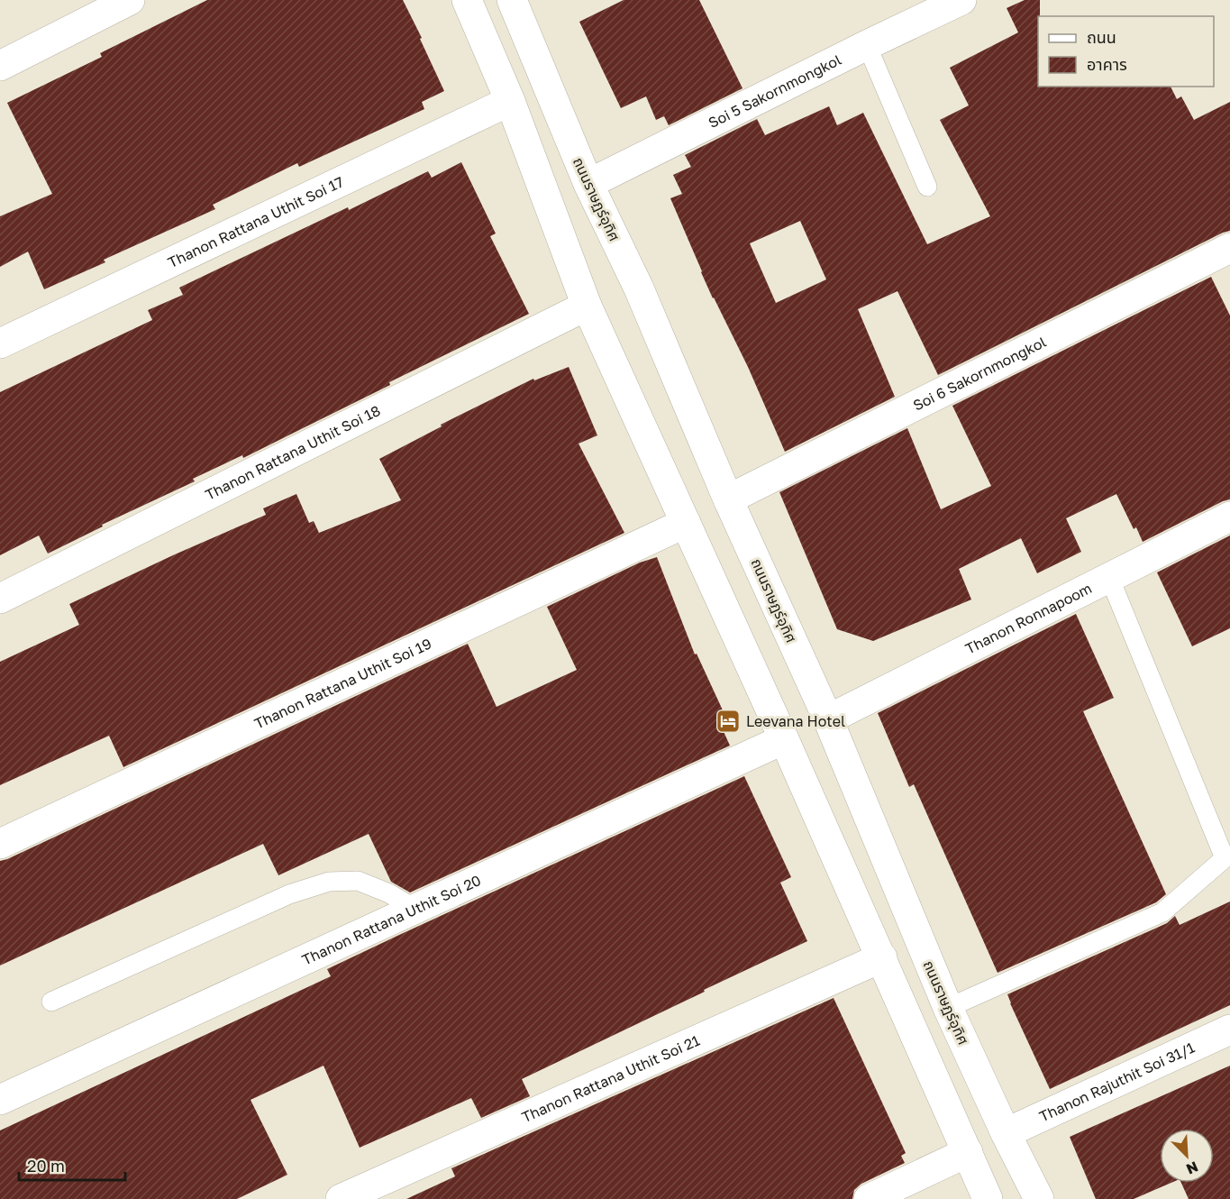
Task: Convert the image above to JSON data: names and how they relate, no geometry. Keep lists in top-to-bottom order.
{
  "streets": {
    "street": [
      "Soi 5 Sakornmongkol",
      "ถนนราษฏร์อุทิศ",
      "Thanon Rattana Uthit Soi 17",
      "Soi 6 Sakornmongkol",
      "Thanon Rattana Uthit Soi 18",
      "Thanon Ronnapoom",
      "Thanon Rattana Uthit Soi 19",
      "Thanon Rattana Uthit Soi 20",
      "Thanon Rattana Uthit Soi 21",
      "Thanon Rajuthit Soi 31/1"
    ]
  },
  "crossings": [
    ["Soi 5 Sakornmongkol", "ถนนราษฏร์อุทิศ"],
    ["ถนนราษฏร์อุทิศ", "Soi 6 Sakornmongkol"],
    ["ถนนราษฏร์อุทิศ", "Thanon Ronnapoom"],
    ["ถนนราษฏร์อุทิศ", "Thanon Rajuthit Soi 31/1"]
  ],
  "places": {
    "hotel": ["Leevana Hotel"]
  },
  "legend": ["ถนน", "อาคาร"],
  "scale_bar": "20 m",
  "north": "bottom right"
}
